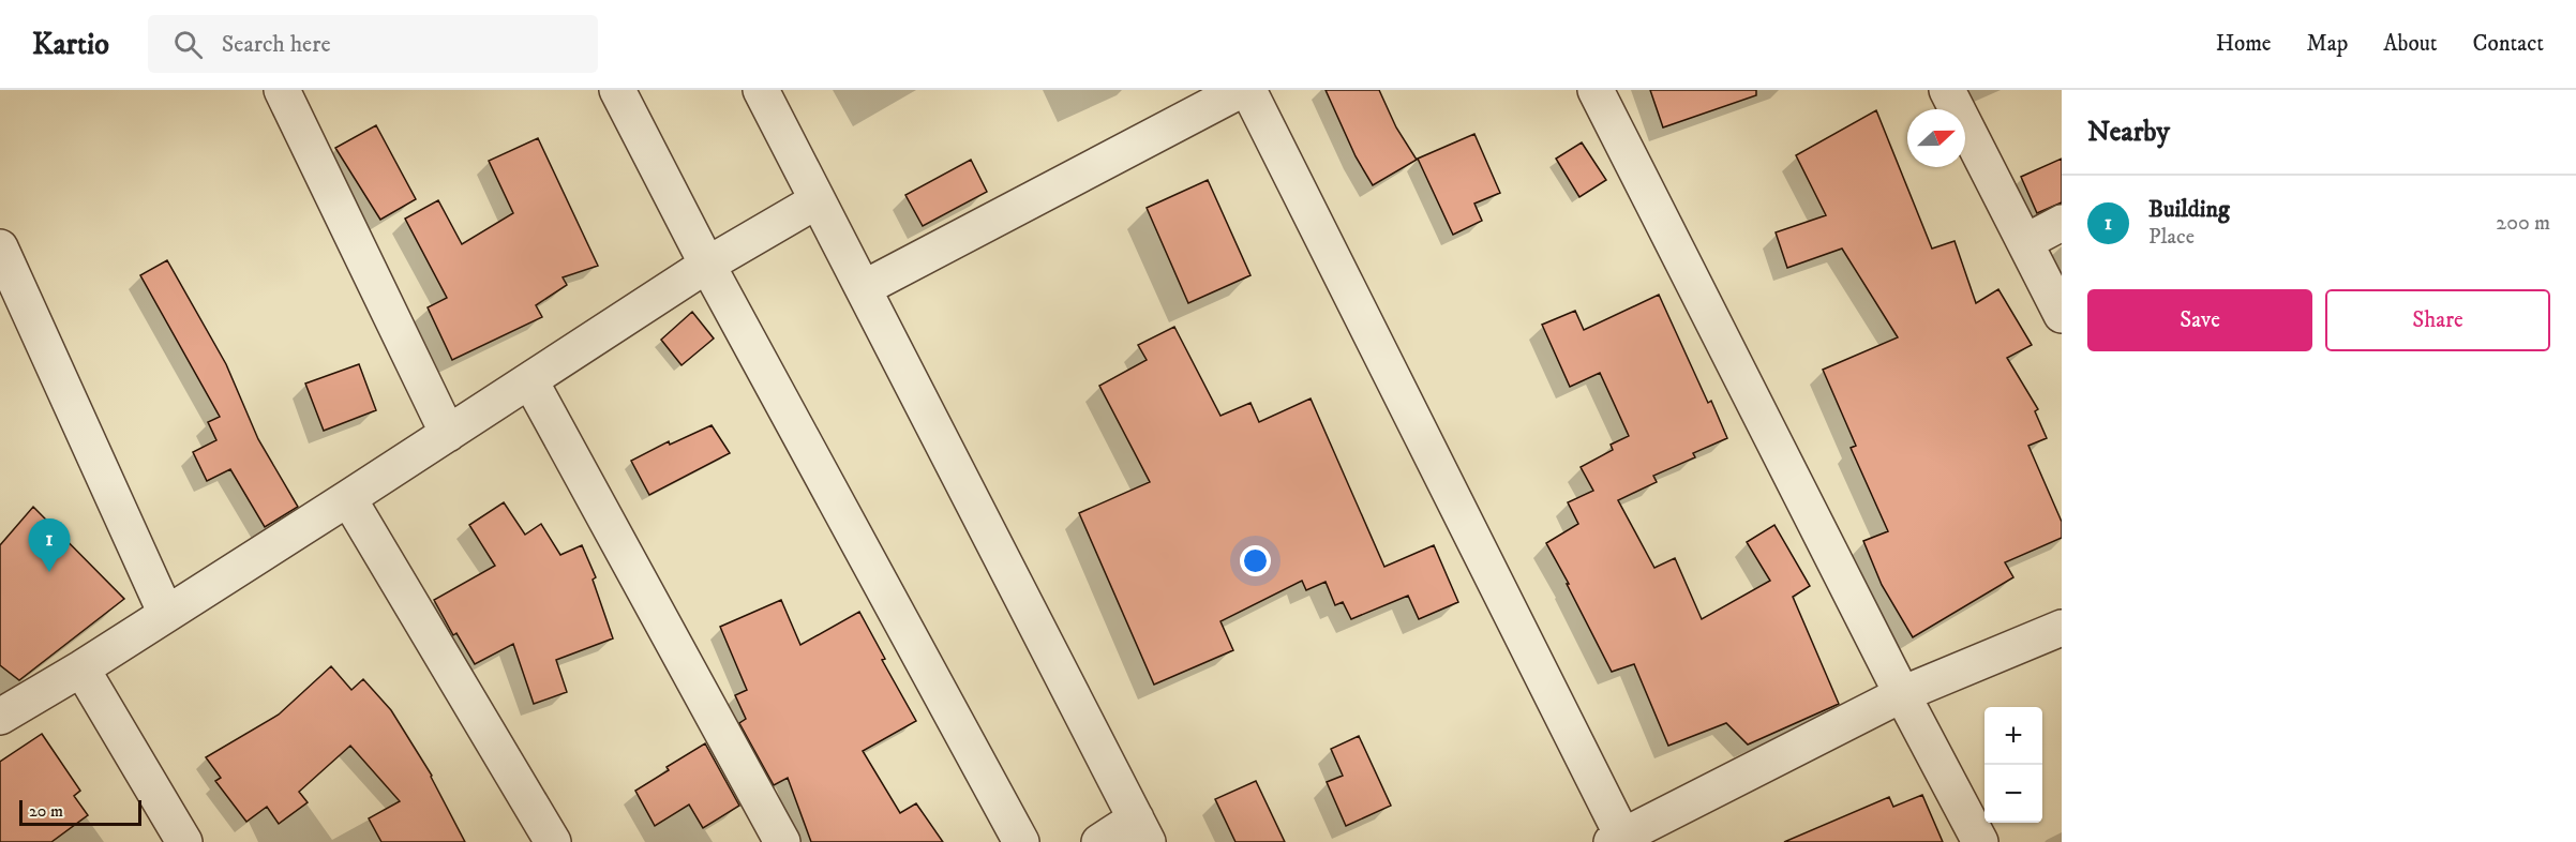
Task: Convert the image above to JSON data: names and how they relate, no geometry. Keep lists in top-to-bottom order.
{
  "scale_bar": "20 m",
  "north": "right",
  "page": {
    "header": "Kartio",
    "search": "Search here",
    "nav": [
      "Home",
      "Map",
      "About",
      "Contact"
    ],
    "heading": "Nearby",
    "list": [
      {
        "mark": "1",
        "name": "Building",
        "note": "Place",
        "value": "200 m"
      }
    ],
    "buttons": ["Save", "Share"],
    "pins": "1",
    "map_buttons": ["+", "−"],
    "scale": "20 m"
  }
}
